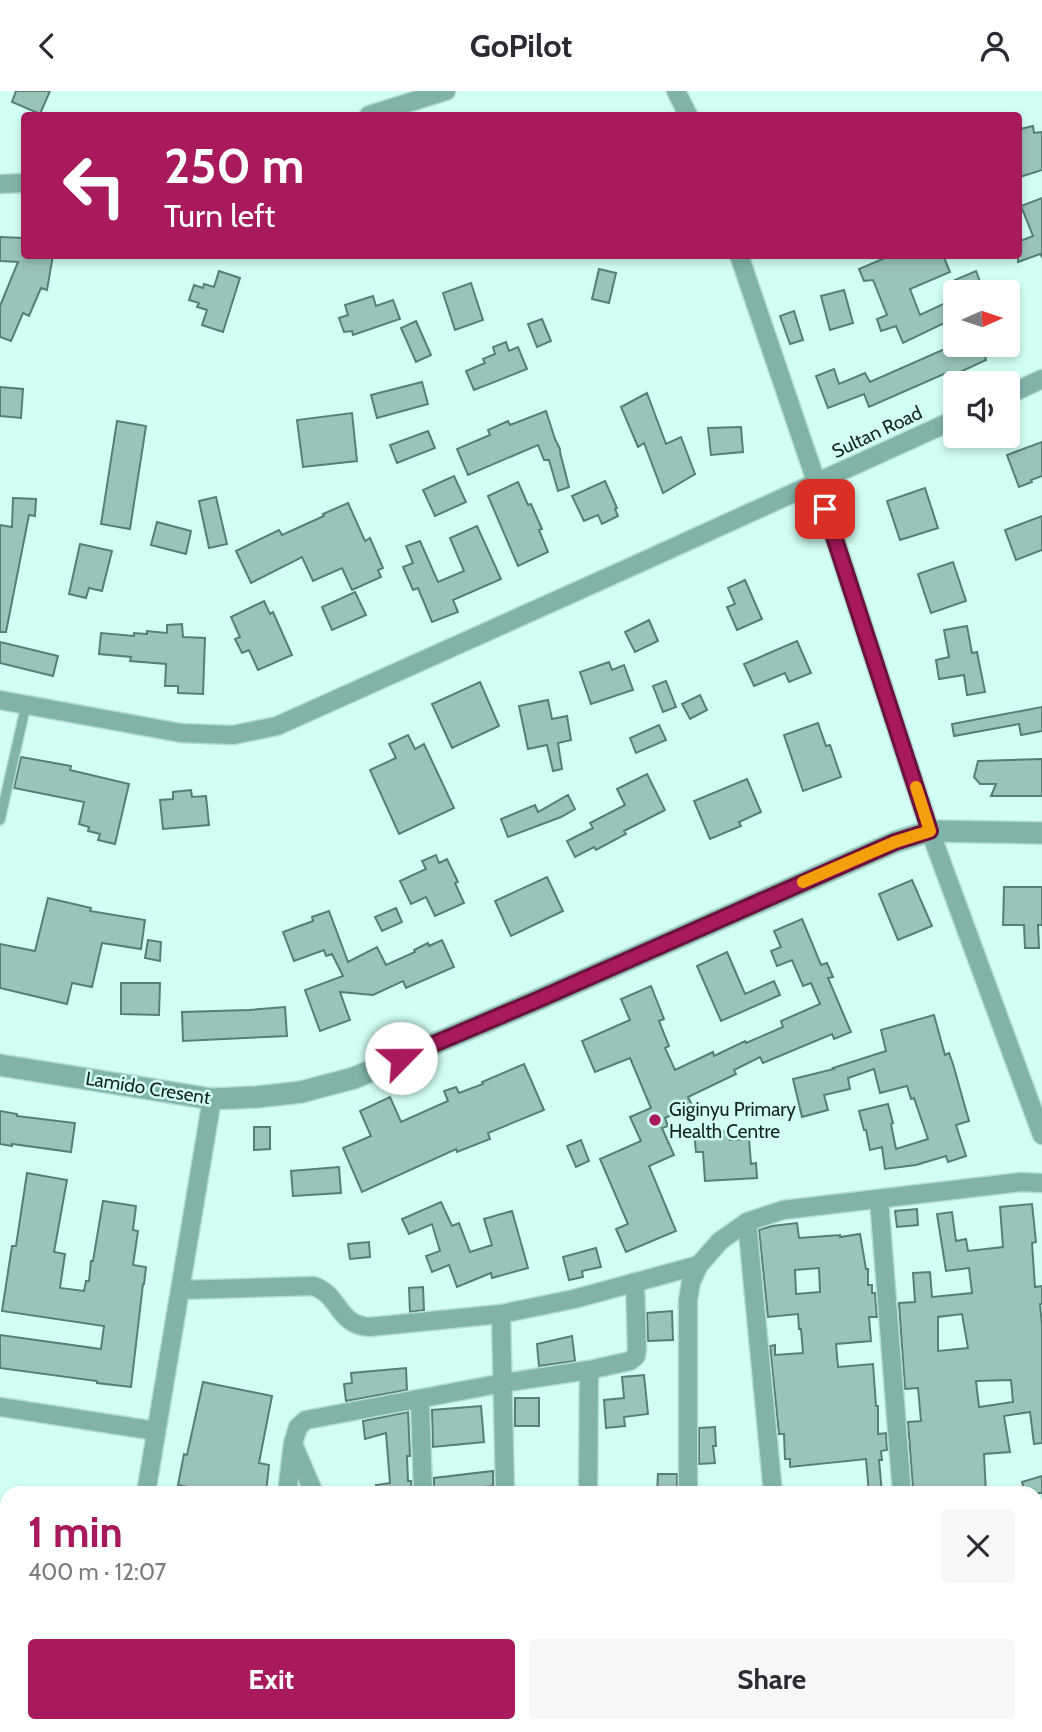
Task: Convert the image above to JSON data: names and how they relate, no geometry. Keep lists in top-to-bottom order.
{
  "streets": {
    "street": ["Sultan Road", "Lamido Cresent"]
  },
  "places": ["Giginyu Primary Health Centre"],
  "north": "right",
  "page": {
    "header": "GoPilot",
    "turn": ["250 m", "Turn left"],
    "heading": ["1 min", "400 m · 12:07"],
    "buttons": ["Exit", "Share"]
  }
}
